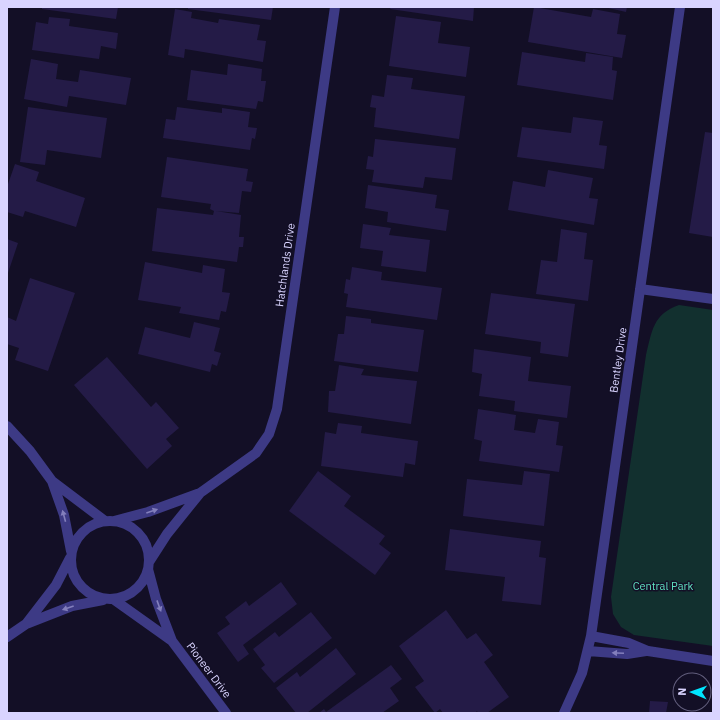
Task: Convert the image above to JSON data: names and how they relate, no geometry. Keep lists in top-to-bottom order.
{
  "streets": {
    "street": ["Hatchlands Drive", "Bentley Drive", "Pioneer Drive"]
  },
  "crossings": [
    ["Hatchlands Drive", "Pioneer Drive"]
  ],
  "parks": ["Central Park"],
  "north": "left"
}
